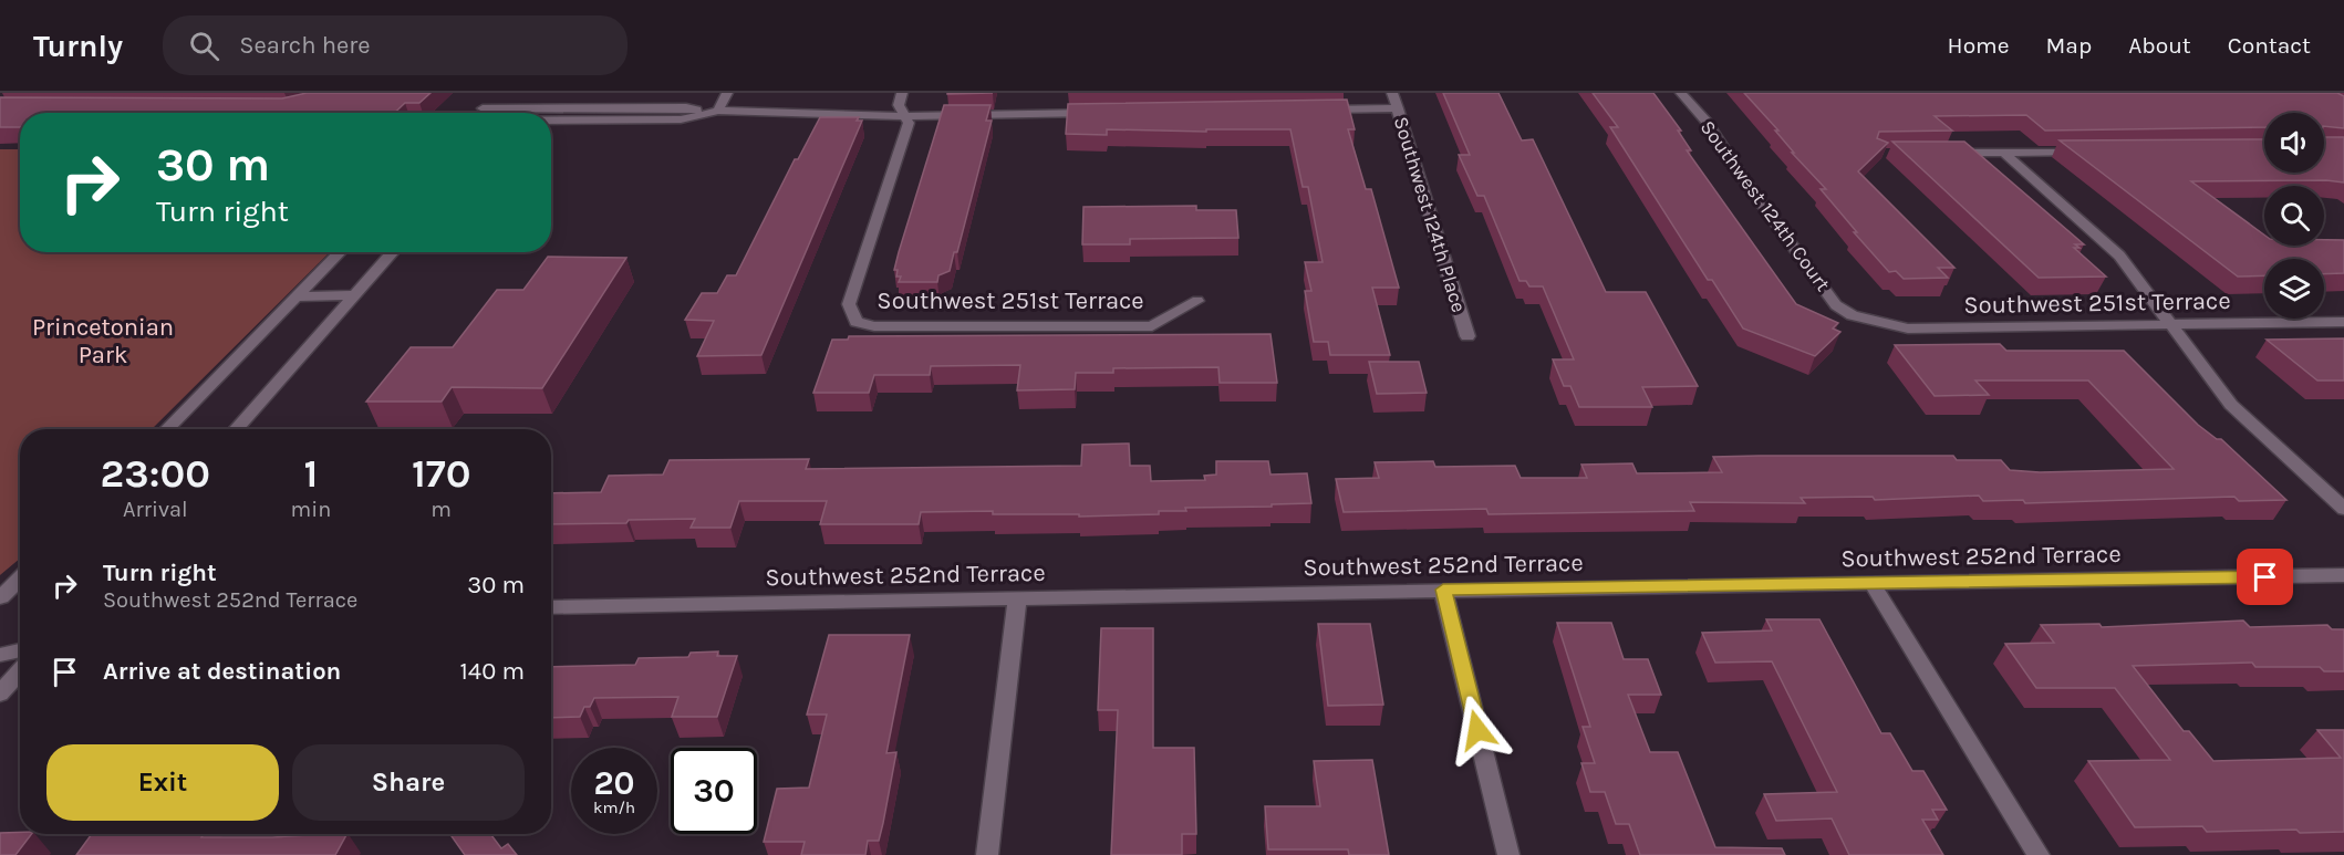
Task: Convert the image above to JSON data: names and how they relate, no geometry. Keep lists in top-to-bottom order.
{
  "streets": {
    "street": [
      "Southwest 124th Court",
      "Southwest 124th Place",
      "Southwest 251st Terrace",
      "Southwest 252nd Terrace"
    ]
  },
  "crossings": [
    ["Southwest 124th Court", "Southwest 251st Terrace"]
  ],
  "parks": ["Princetonian Park"],
  "page": {
    "header": "Turnly",
    "search": "Search here",
    "nav": [
      "Home",
      "Map",
      "About",
      "Contact"
    ],
    "turn": ["30 m", "Turn right"],
    "eta": [
      "23:00",
      "Arrival",
      "1",
      "min",
      "170",
      "m"
    ],
    "list": [
      {
        "name": "Turn right",
        "note": "Southwest 252nd Terrace",
        "value": "30 m"
      },
      {
        "name": "Arrive at destination",
        "value": "140 m"
      }
    ],
    "buttons": ["Exit", "Share"],
    "speed": "20 km/h",
    "limit": "30"
  }
}
